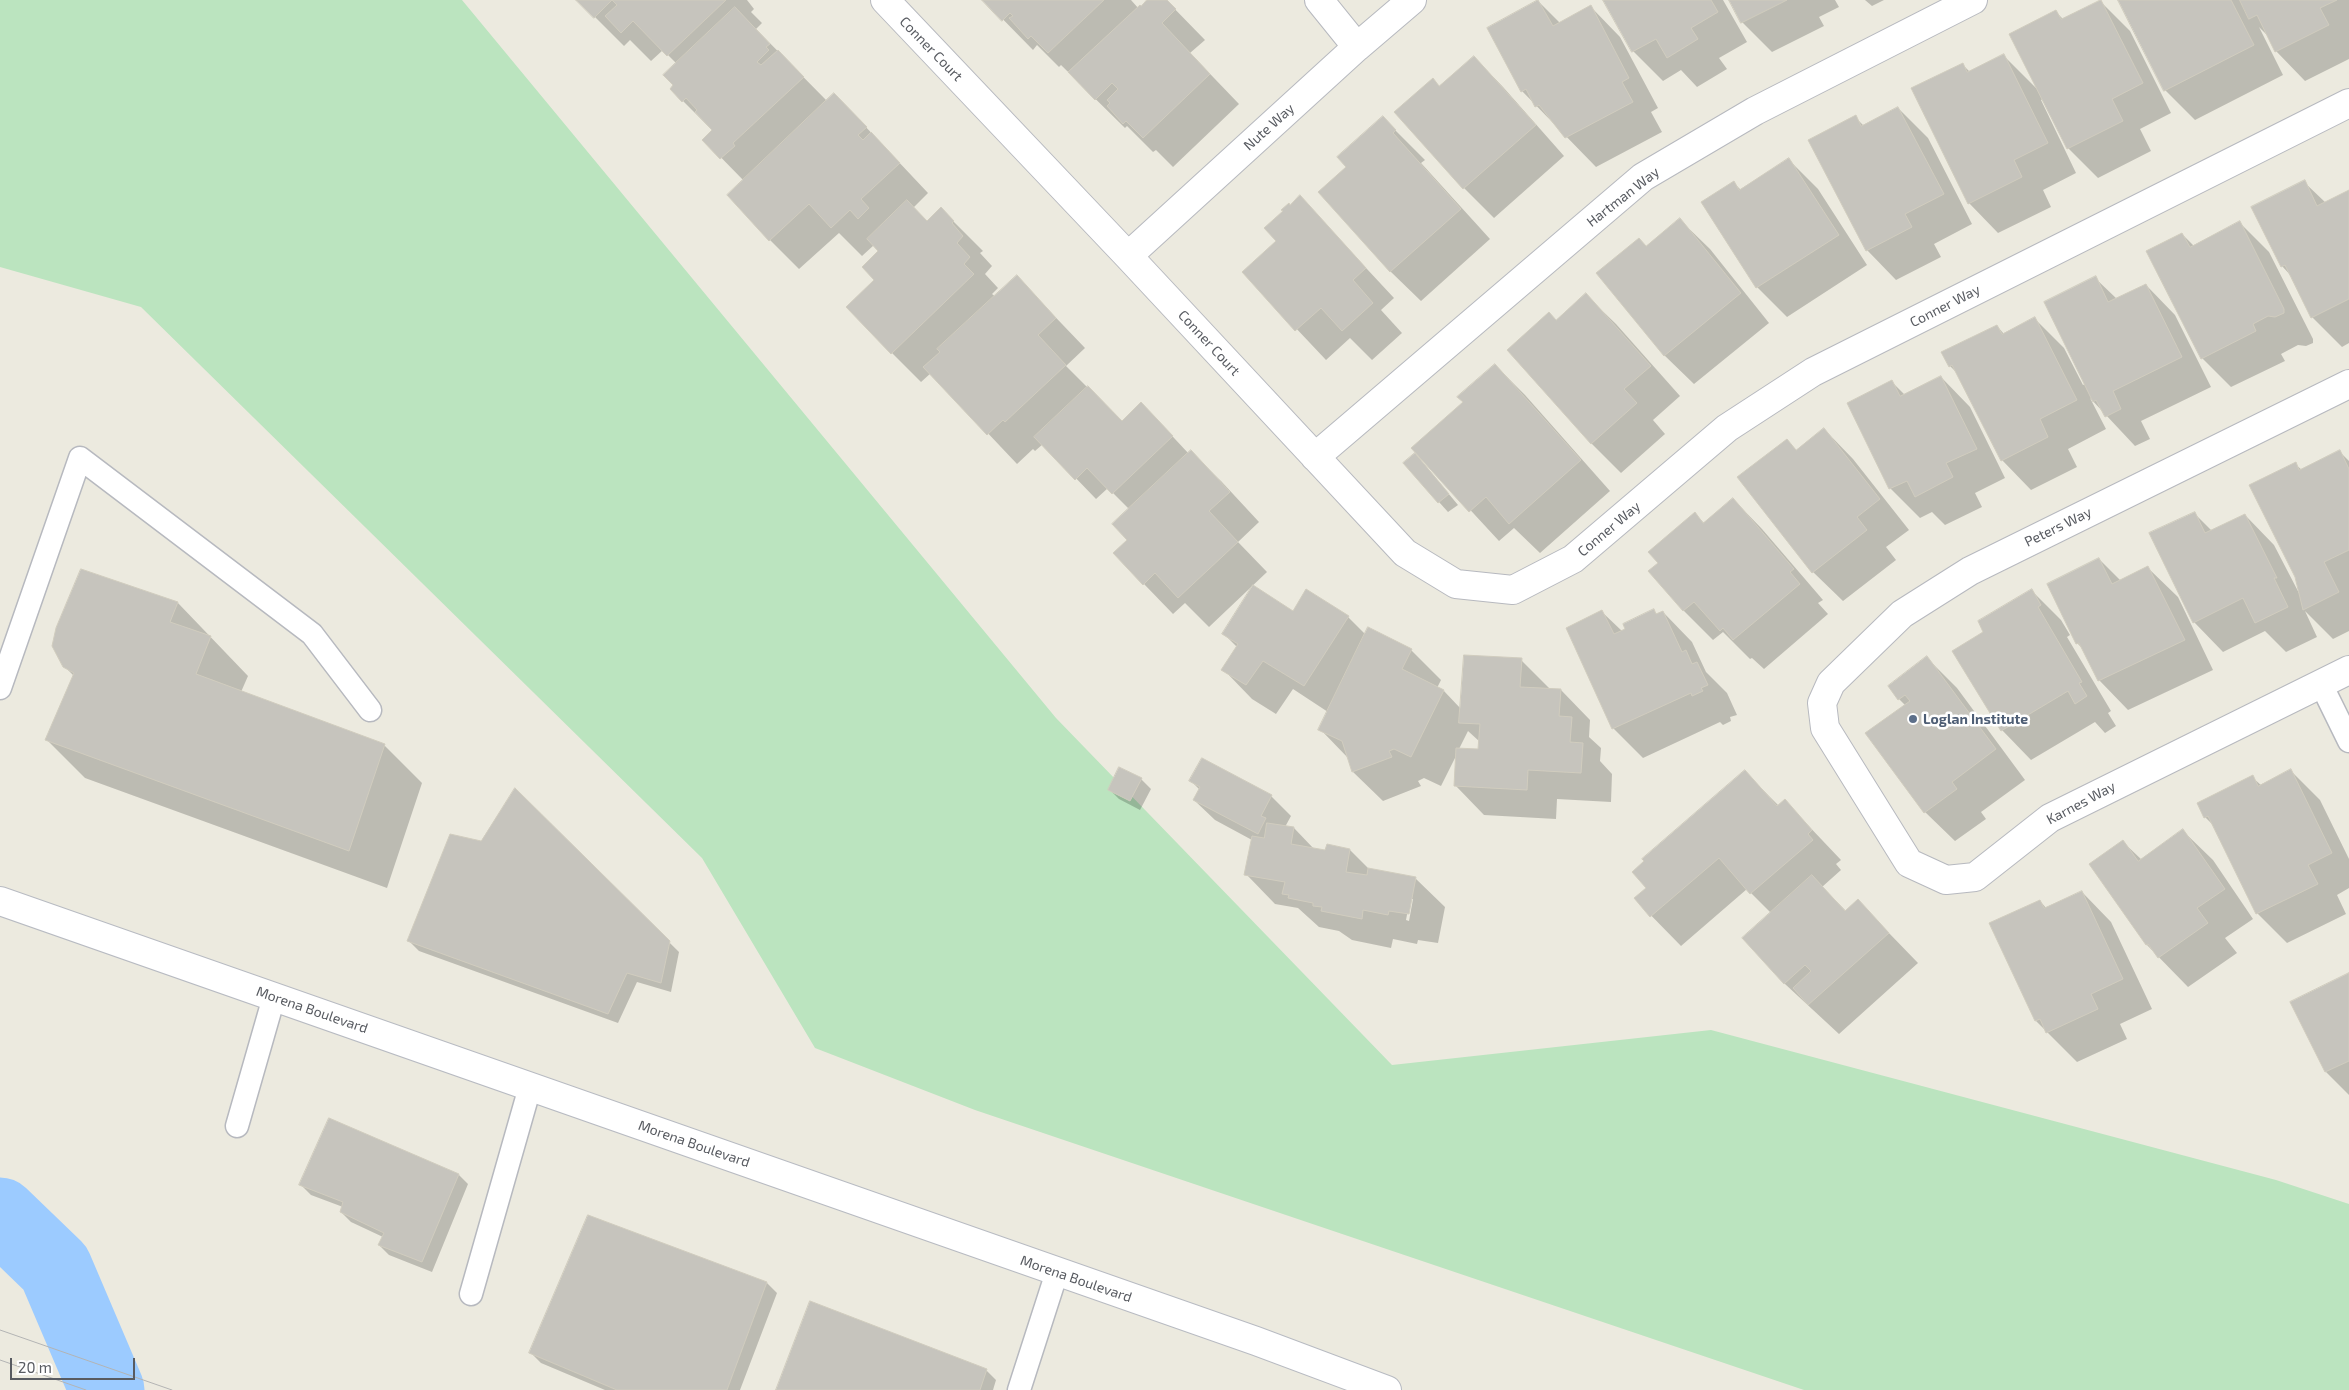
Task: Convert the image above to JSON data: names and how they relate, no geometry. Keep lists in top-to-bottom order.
{
  "streets": {
    "street": [
      "Conner Court",
      "Nute Way",
      "Hartman Way",
      "Conner Way",
      "Peters Way",
      "Karnes Way",
      "Morena Boulevard"
    ]
  },
  "crossings": [
    ["Conner Court", "Nute Way"],
    ["Conner Court", "Hartman Way"],
    ["Conner Court", "Conner Way"],
    ["Peters Way", "Karnes Way"]
  ],
  "places": ["Loglan Institute"],
  "scale_bar": "20 m"
}
